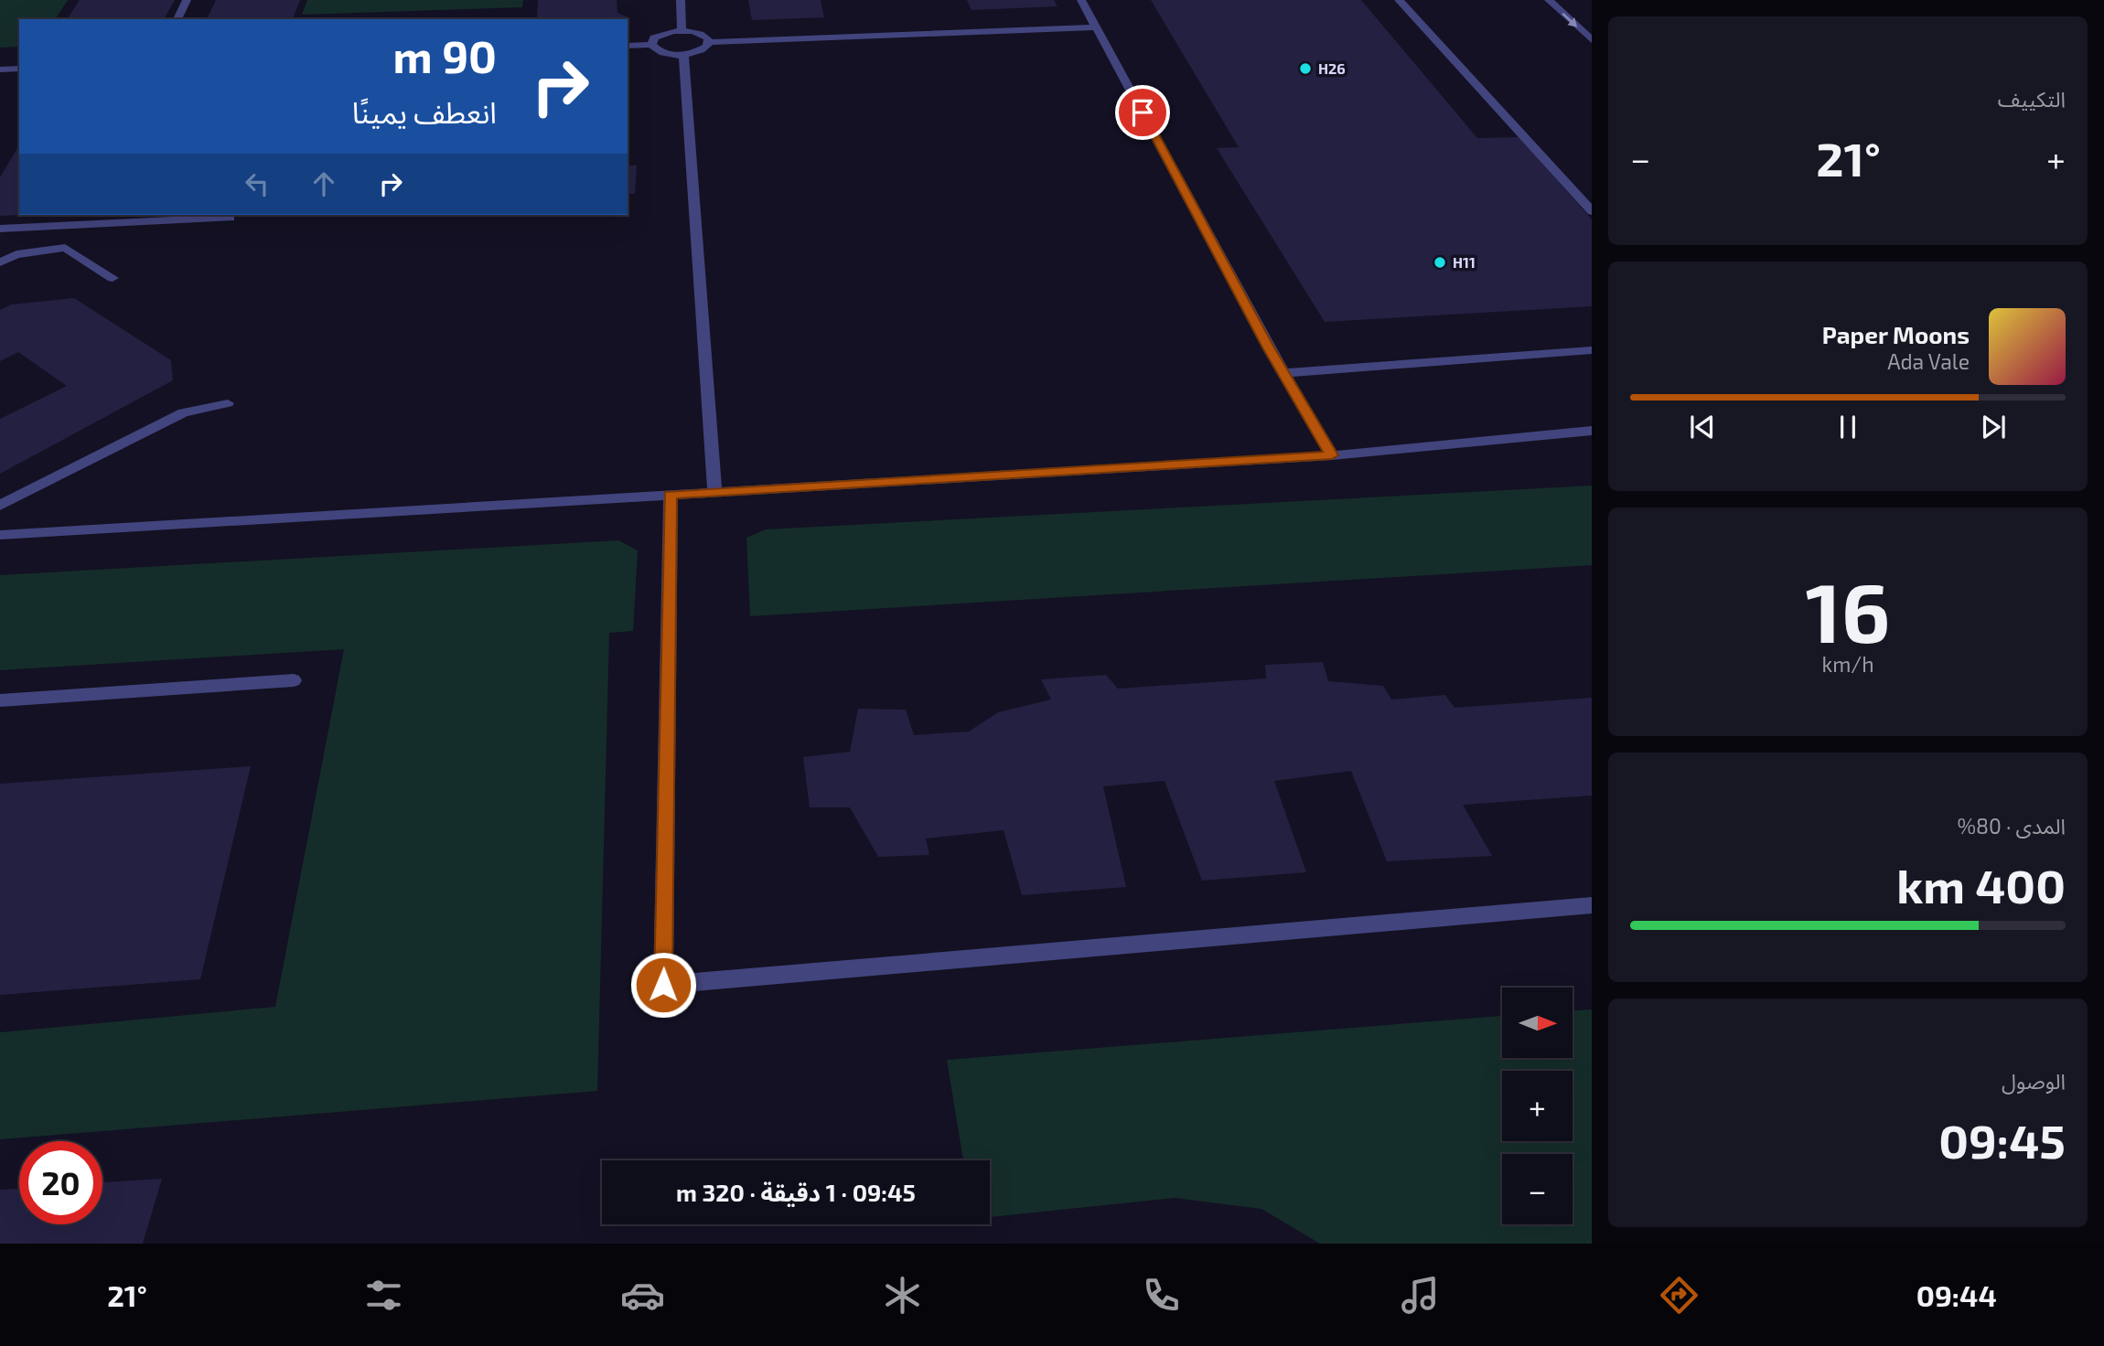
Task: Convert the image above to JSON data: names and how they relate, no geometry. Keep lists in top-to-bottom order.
{
  "places": ["H26", "H11"],
  "north": "right",
  "page": {
    "tile": [
      "التكييف",
      ["16", "km/h"],
      ["المدى · 80%", "400 km"],
      ["الوصول", "09:45"]
    ],
    "turn": ["90 m", "انعطف يمينًا"],
    "heat": ["−", "21°", "+"],
    "song": ["Paper Moons", "Ada Vale"],
    "map_buttons": ["+", "−"],
    "limit": "20",
    "trip": "09:45 · 1 دقيقة · 320 m",
    "tabs": ["09:44", "21°"]
  }
}
